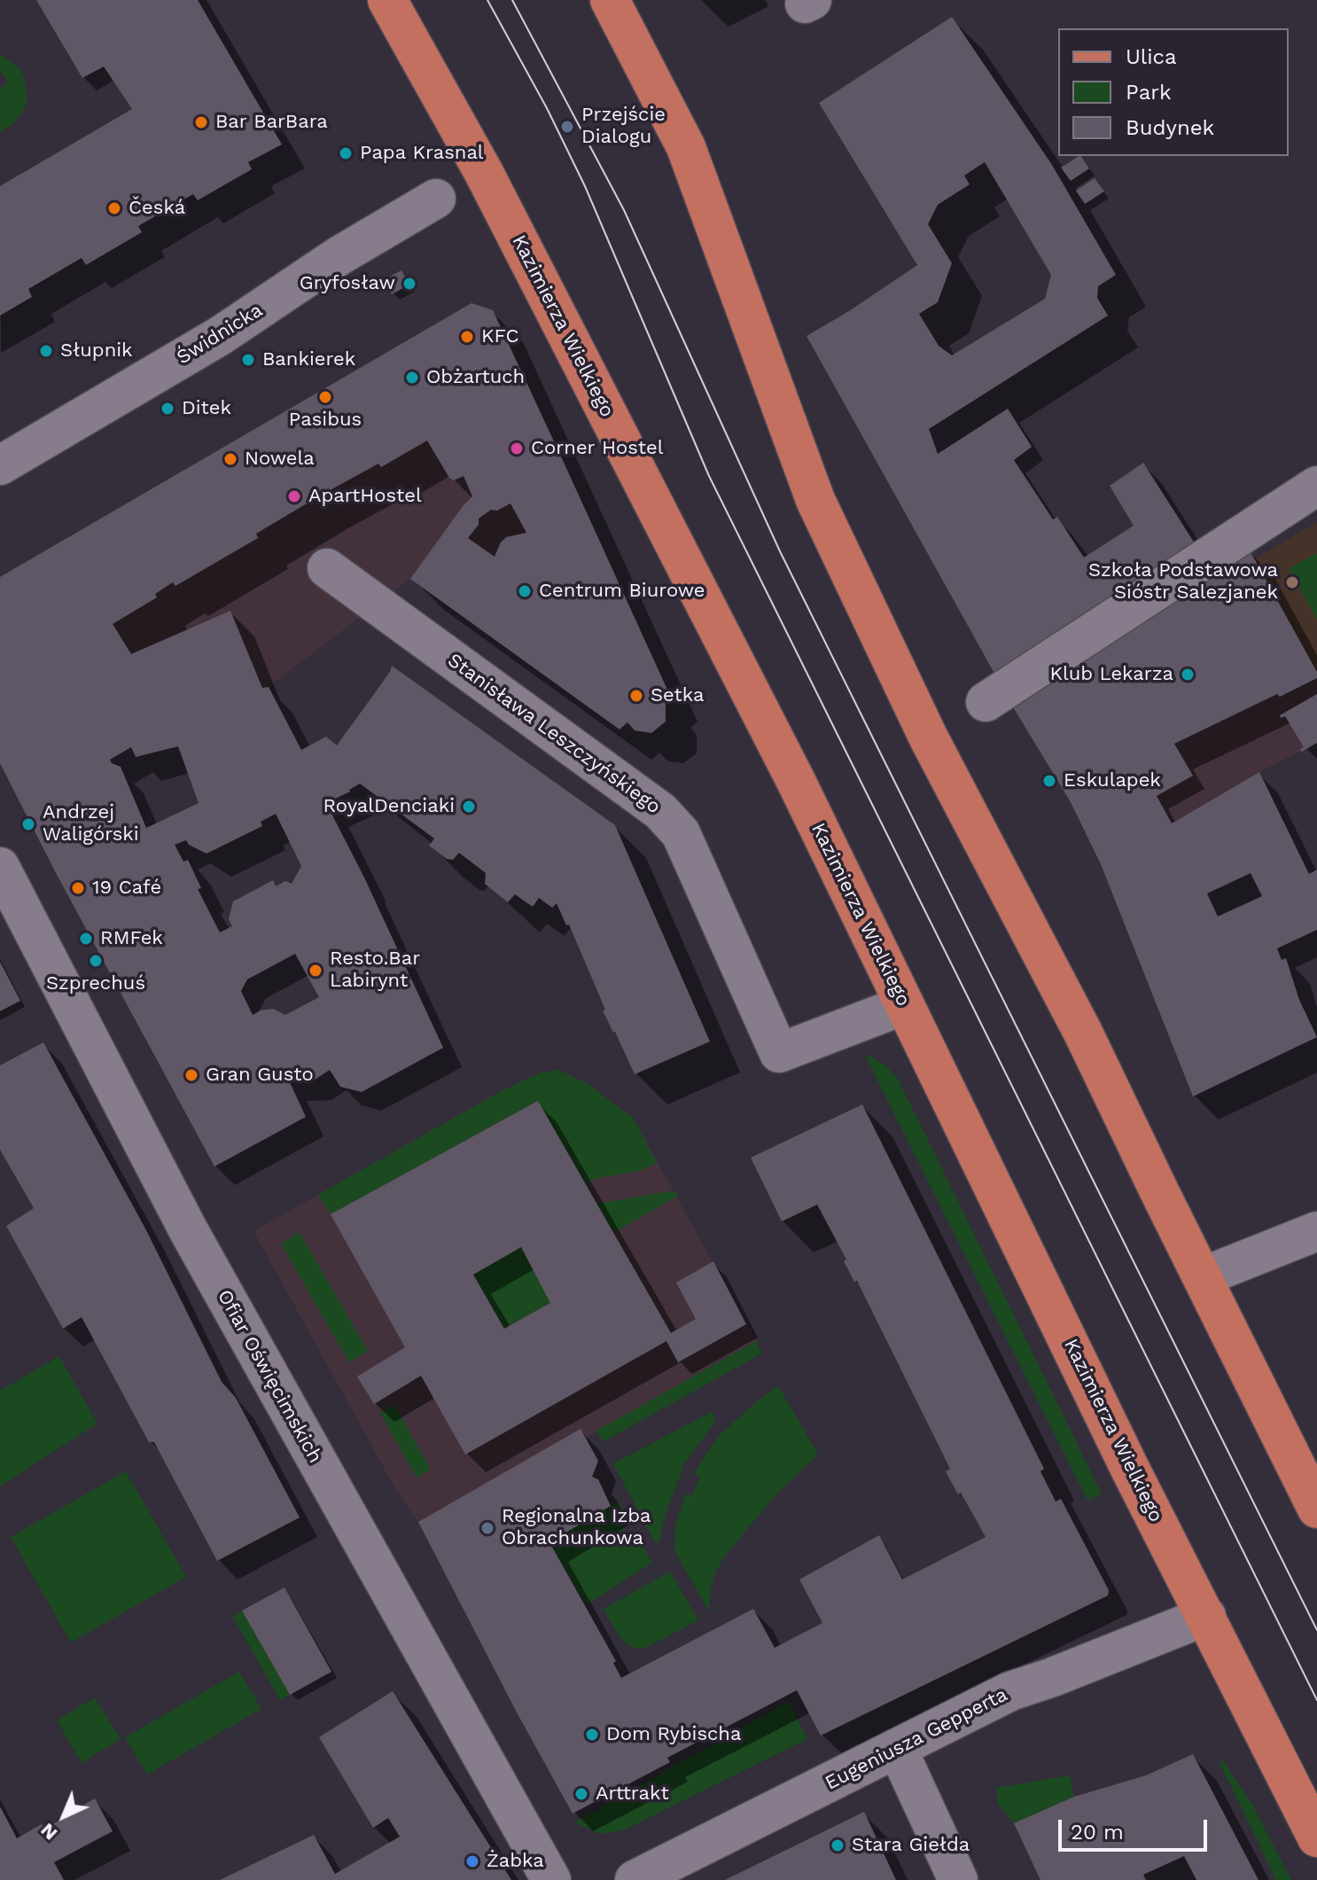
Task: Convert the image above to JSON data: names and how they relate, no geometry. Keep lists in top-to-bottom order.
{
  "streets": {
    "main road": ["Kazimierza Wielkiego"],
    "street": [
      "Świdnicka",
      "Stanisława Leszczyńskiego",
      "Ofiar Oświęcimskich",
      "Eugeniusza Gepperta"
    ]
  },
  "crossings": [
    ["Kazimierza Wielkiego", "Stanisława Leszczyńskiego"],
    ["Kazimierza Wielkiego", "Eugeniusza Gepperta"]
  ],
  "places": [
    "Bar BarBara",
    "Przejście Dialogu",
    "Papa Krasnal",
    "Česká",
    "Gryfosław",
    "KFC",
    "Słupnik",
    "Bankierek",
    "Obżartuch",
    "Pasibus",
    "Ditek",
    "Corner Hostel",
    "Nowela",
    "ApartHostel",
    "Szkoła Podstawowa Sióstr Salezjanek",
    "Centrum Biurowe",
    "Klub Lekarza",
    "Setka",
    "Eskulapek",
    "RoyalDenciaki",
    "Andrzej Waligórski",
    "19 Café",
    "RMFek",
    "Szprechuś",
    "Resto.Bar Labirynt",
    "Gran Gusto",
    "Regionalna Izba Obrachunkowa",
    "Dom Rybischa",
    "Arttrakt",
    "Stara Giełda",
    "Żabka"
  ],
  "legend": ["Ulica", "Park", "Budynek"],
  "scale_bar": "20 m",
  "north": "bottom left"
}
